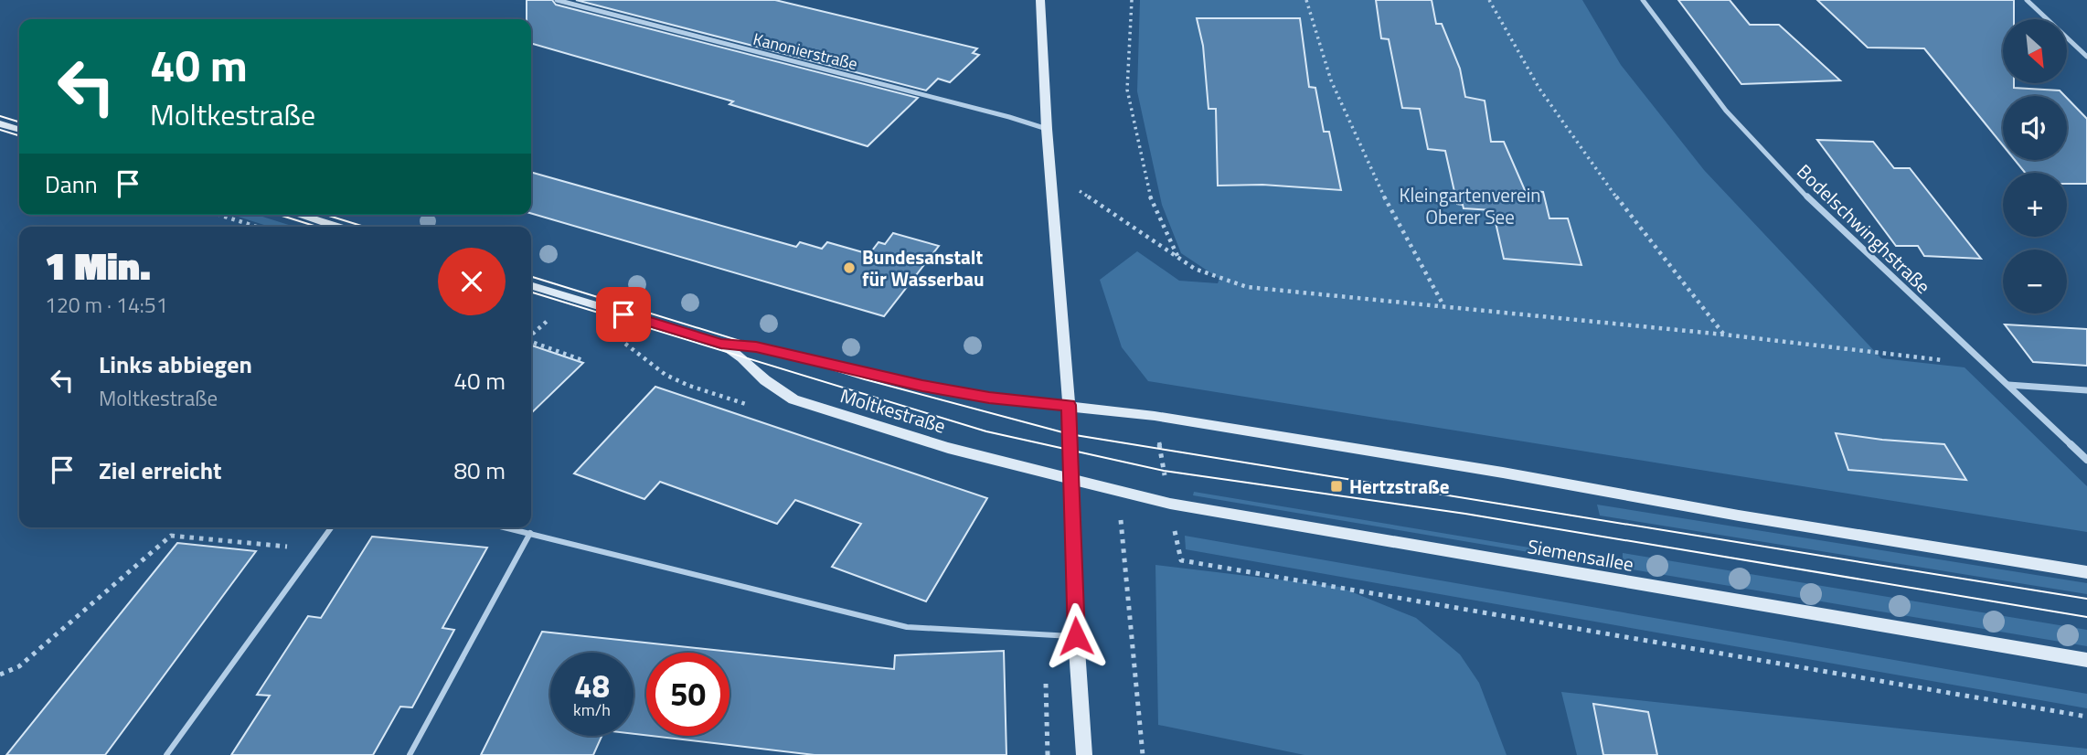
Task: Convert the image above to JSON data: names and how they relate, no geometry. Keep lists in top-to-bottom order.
{
  "streets": {
    "main road": ["Moltkestraße", "Siemensallee"],
    "street": ["Kanonierstraße", "Bodelschwinghstraße"]
  },
  "crossings": [
    ["Moltkestraße", "Siemensallee"]
  ],
  "parks": ["Kleingartenverein Oberer See"],
  "places": {
    "other": ["Bundesanstalt für Wasserbau"],
    "transit": ["Hertzstraße"]
  },
  "north": "bottom right",
  "page": {
    "map_buttons": ["+", "−"],
    "turn": ["40 m", "Moltkestraße"],
    "then": "Dann",
    "heading": ["1 Min.", "120 m · 14:51"],
    "list": [
      {
        "name": "Links abbiegen",
        "note": "Moltkestraße",
        "value": "40 m"
      },
      {
        "name": "Ziel erreicht",
        "value": "80 m"
      }
    ],
    "speed": "48 km/h",
    "limit": "50"
  }
}
